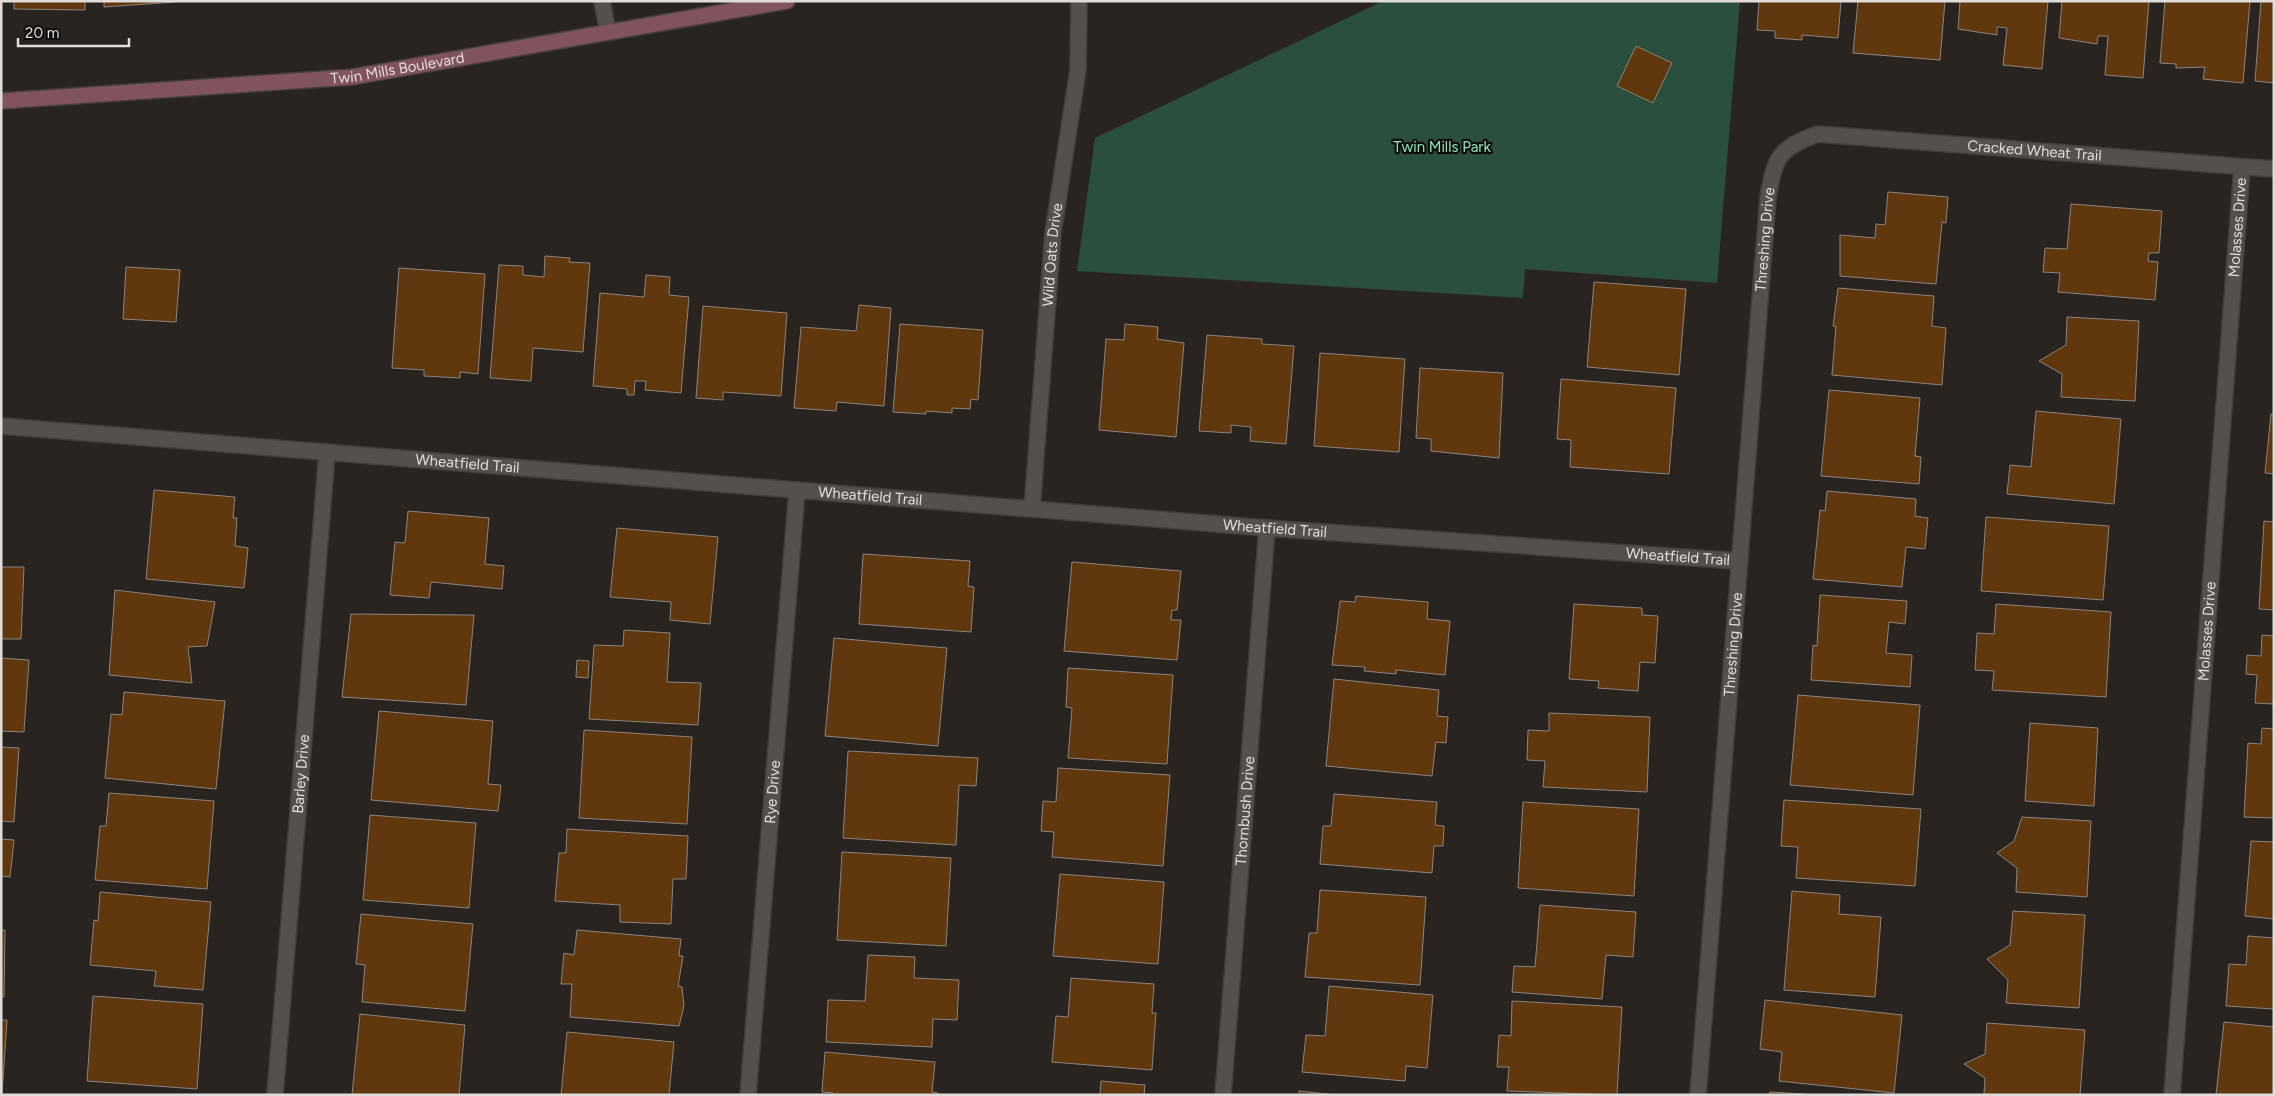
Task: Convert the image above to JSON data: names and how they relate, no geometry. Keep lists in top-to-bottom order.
{
  "streets": {
    "street": [
      "Twin Mills Boulevard",
      "Cracked Wheat Trail",
      "Molasses Drive",
      "Threshing Drive",
      "Wild Oats Drive",
      "Wheatfield Trail",
      "Barley Drive",
      "Rye Drive",
      "Thornbush Drive"
    ]
  },
  "crossings": [
    ["Cracked Wheat Trail", "Molasses Drive"],
    ["Cracked Wheat Trail", "Threshing Drive"],
    ["Threshing Drive", "Wheatfield Trail"],
    ["Wild Oats Drive", "Wheatfield Trail"],
    ["Wheatfield Trail", "Barley Drive"],
    ["Wheatfield Trail", "Rye Drive"],
    ["Wheatfield Trail", "Thornbush Drive"]
  ],
  "parks": ["Twin Mills Park"],
  "scale_bar": "20 m"
}
